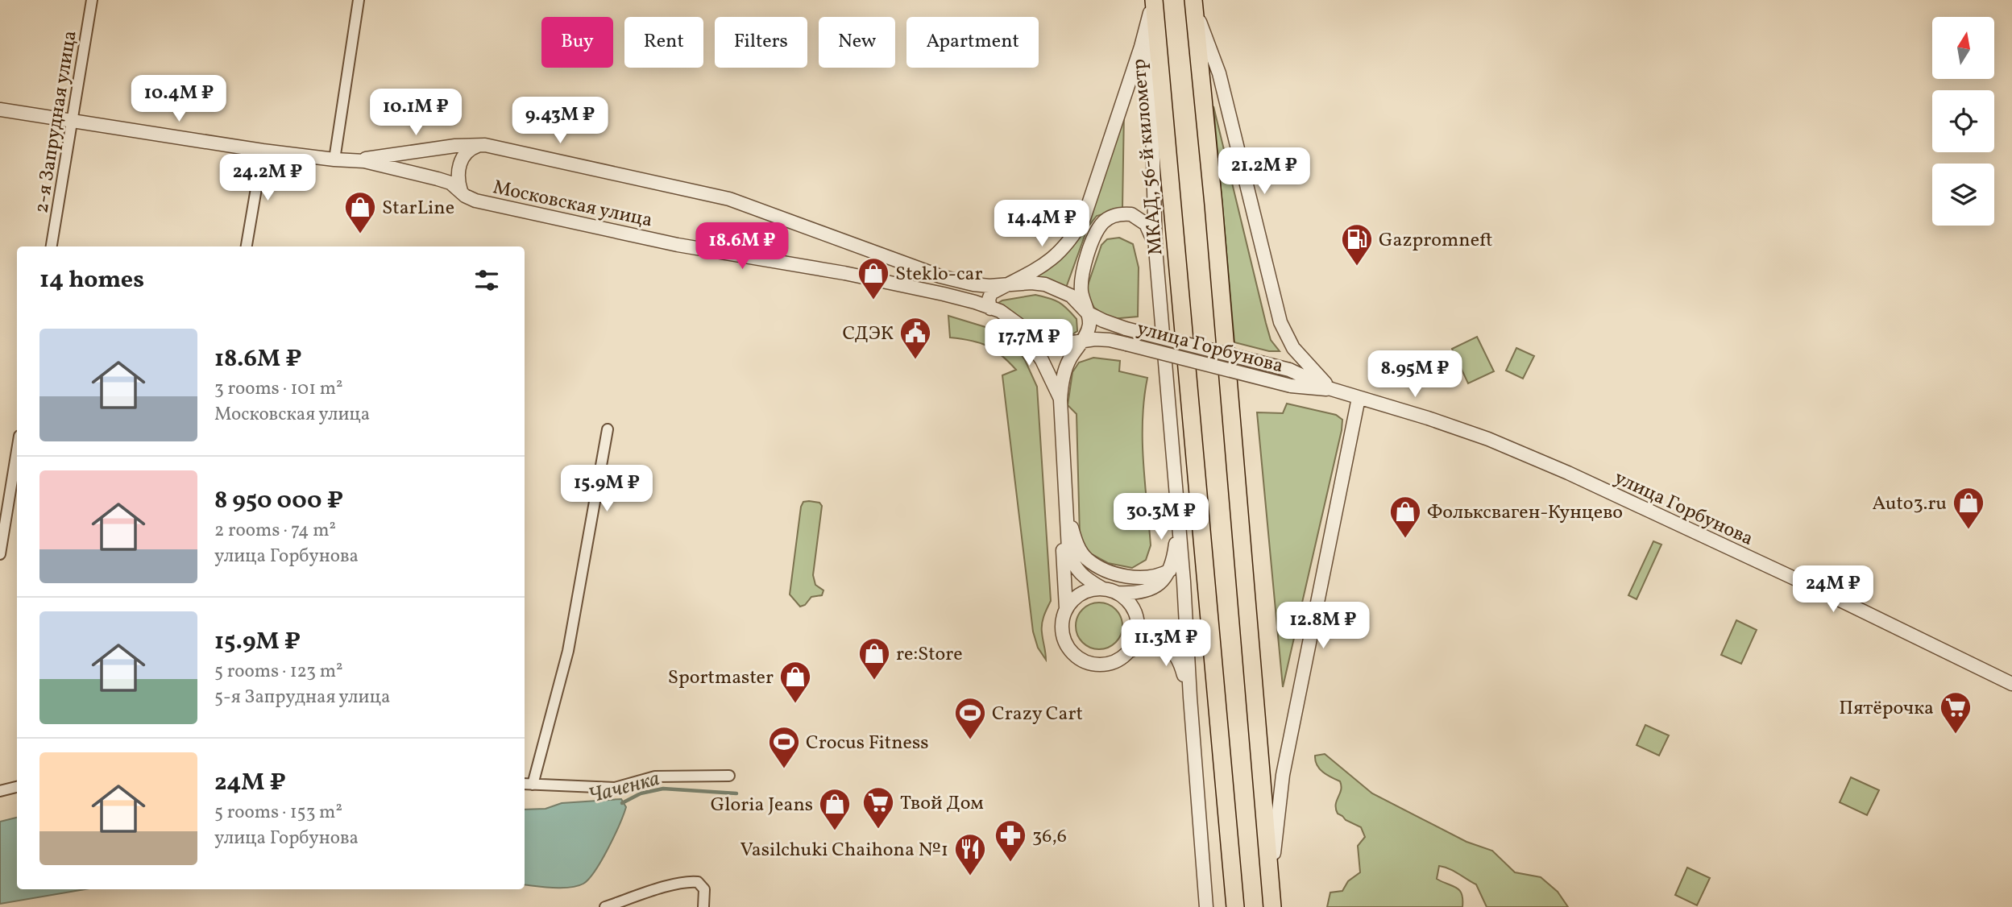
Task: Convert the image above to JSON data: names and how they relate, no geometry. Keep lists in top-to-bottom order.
{
  "streets": {
    "highway": ["МКАД, 56-й километр"],
    "street": ["2-я Запрудная улица", "Московская улица", "улица Горбунова"]
  },
  "crossings": [
    ["2-я Запрудная улица", "Московская улица"],
    ["Московская улица", "улица Горбунова"]
  ],
  "water": ["Чаченка"],
  "places": {
    "shop": [
      "StarLine",
      "Steklo-car",
      "Auto3.ru",
      "Фольксваген-Кунцево",
      "re:Store",
      "Sportmaster",
      "Gloria Jeans"
    ],
    "fuel station": ["Gazpromneft"],
    "public building": ["СДЭК"],
    "supermarket": ["Пятёрочка", "Твой Дом"],
    "sports": ["Crazy Cart", "Crocus Fitness"],
    "pharmacy": ["36,6"],
    "restaurant": ["Vasilchuki Chaihona №1"]
  },
  "north": "top",
  "page": {
    "chip": [
      "Buy",
      "Rent",
      "Filters",
      "New",
      "Apartment"
    ],
    "price": [
      "10.4M ₽",
      "10.1M ₽",
      "9.43M ₽",
      "21.2M ₽",
      "24.2M ₽",
      "14.4M ₽",
      "18.6M ₽",
      "17.7M ₽",
      "8.95M ₽",
      "15.9M ₽",
      "30.3M ₽",
      "24M ₽",
      "12.8M ₽",
      "11.3M ₽"
    ],
    "heading": "14 homes",
    "list": [
      {
        "name": "18.6M ₽",
        "note": "3 rooms · 101 m² · Московская улица"
      },
      {
        "name": "8 950 000 ₽",
        "note": "2 rooms · 74 m² · улица Горбунова"
      },
      {
        "name": "15.9M ₽",
        "note": "5 rooms · 123 m² · 5-я Запрудная улица"
      },
      {
        "name": "24M ₽",
        "note": "5 rooms · 153 m² · улица Горбунова"
      }
    ]
  }
}
